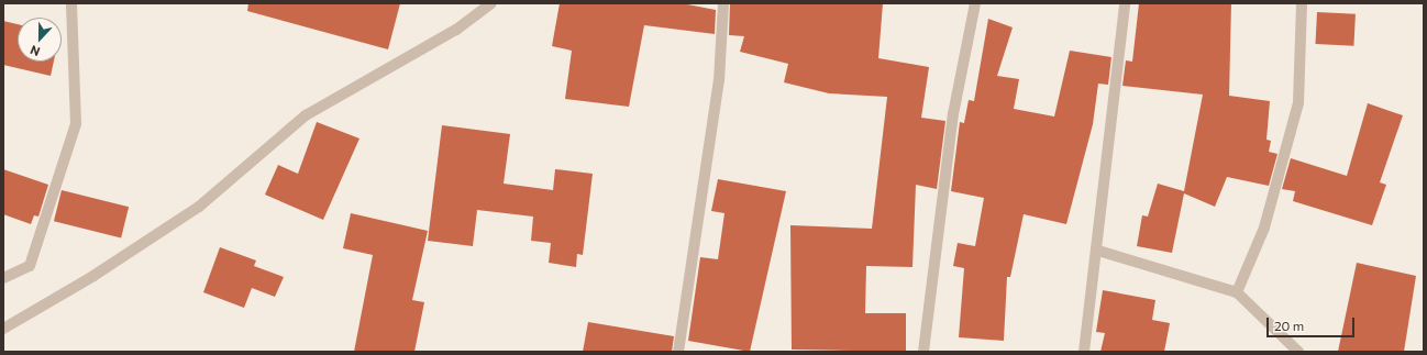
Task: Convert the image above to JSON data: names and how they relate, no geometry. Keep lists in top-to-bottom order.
{
  "scale_bar": "20 m",
  "north": "bottom"
}
